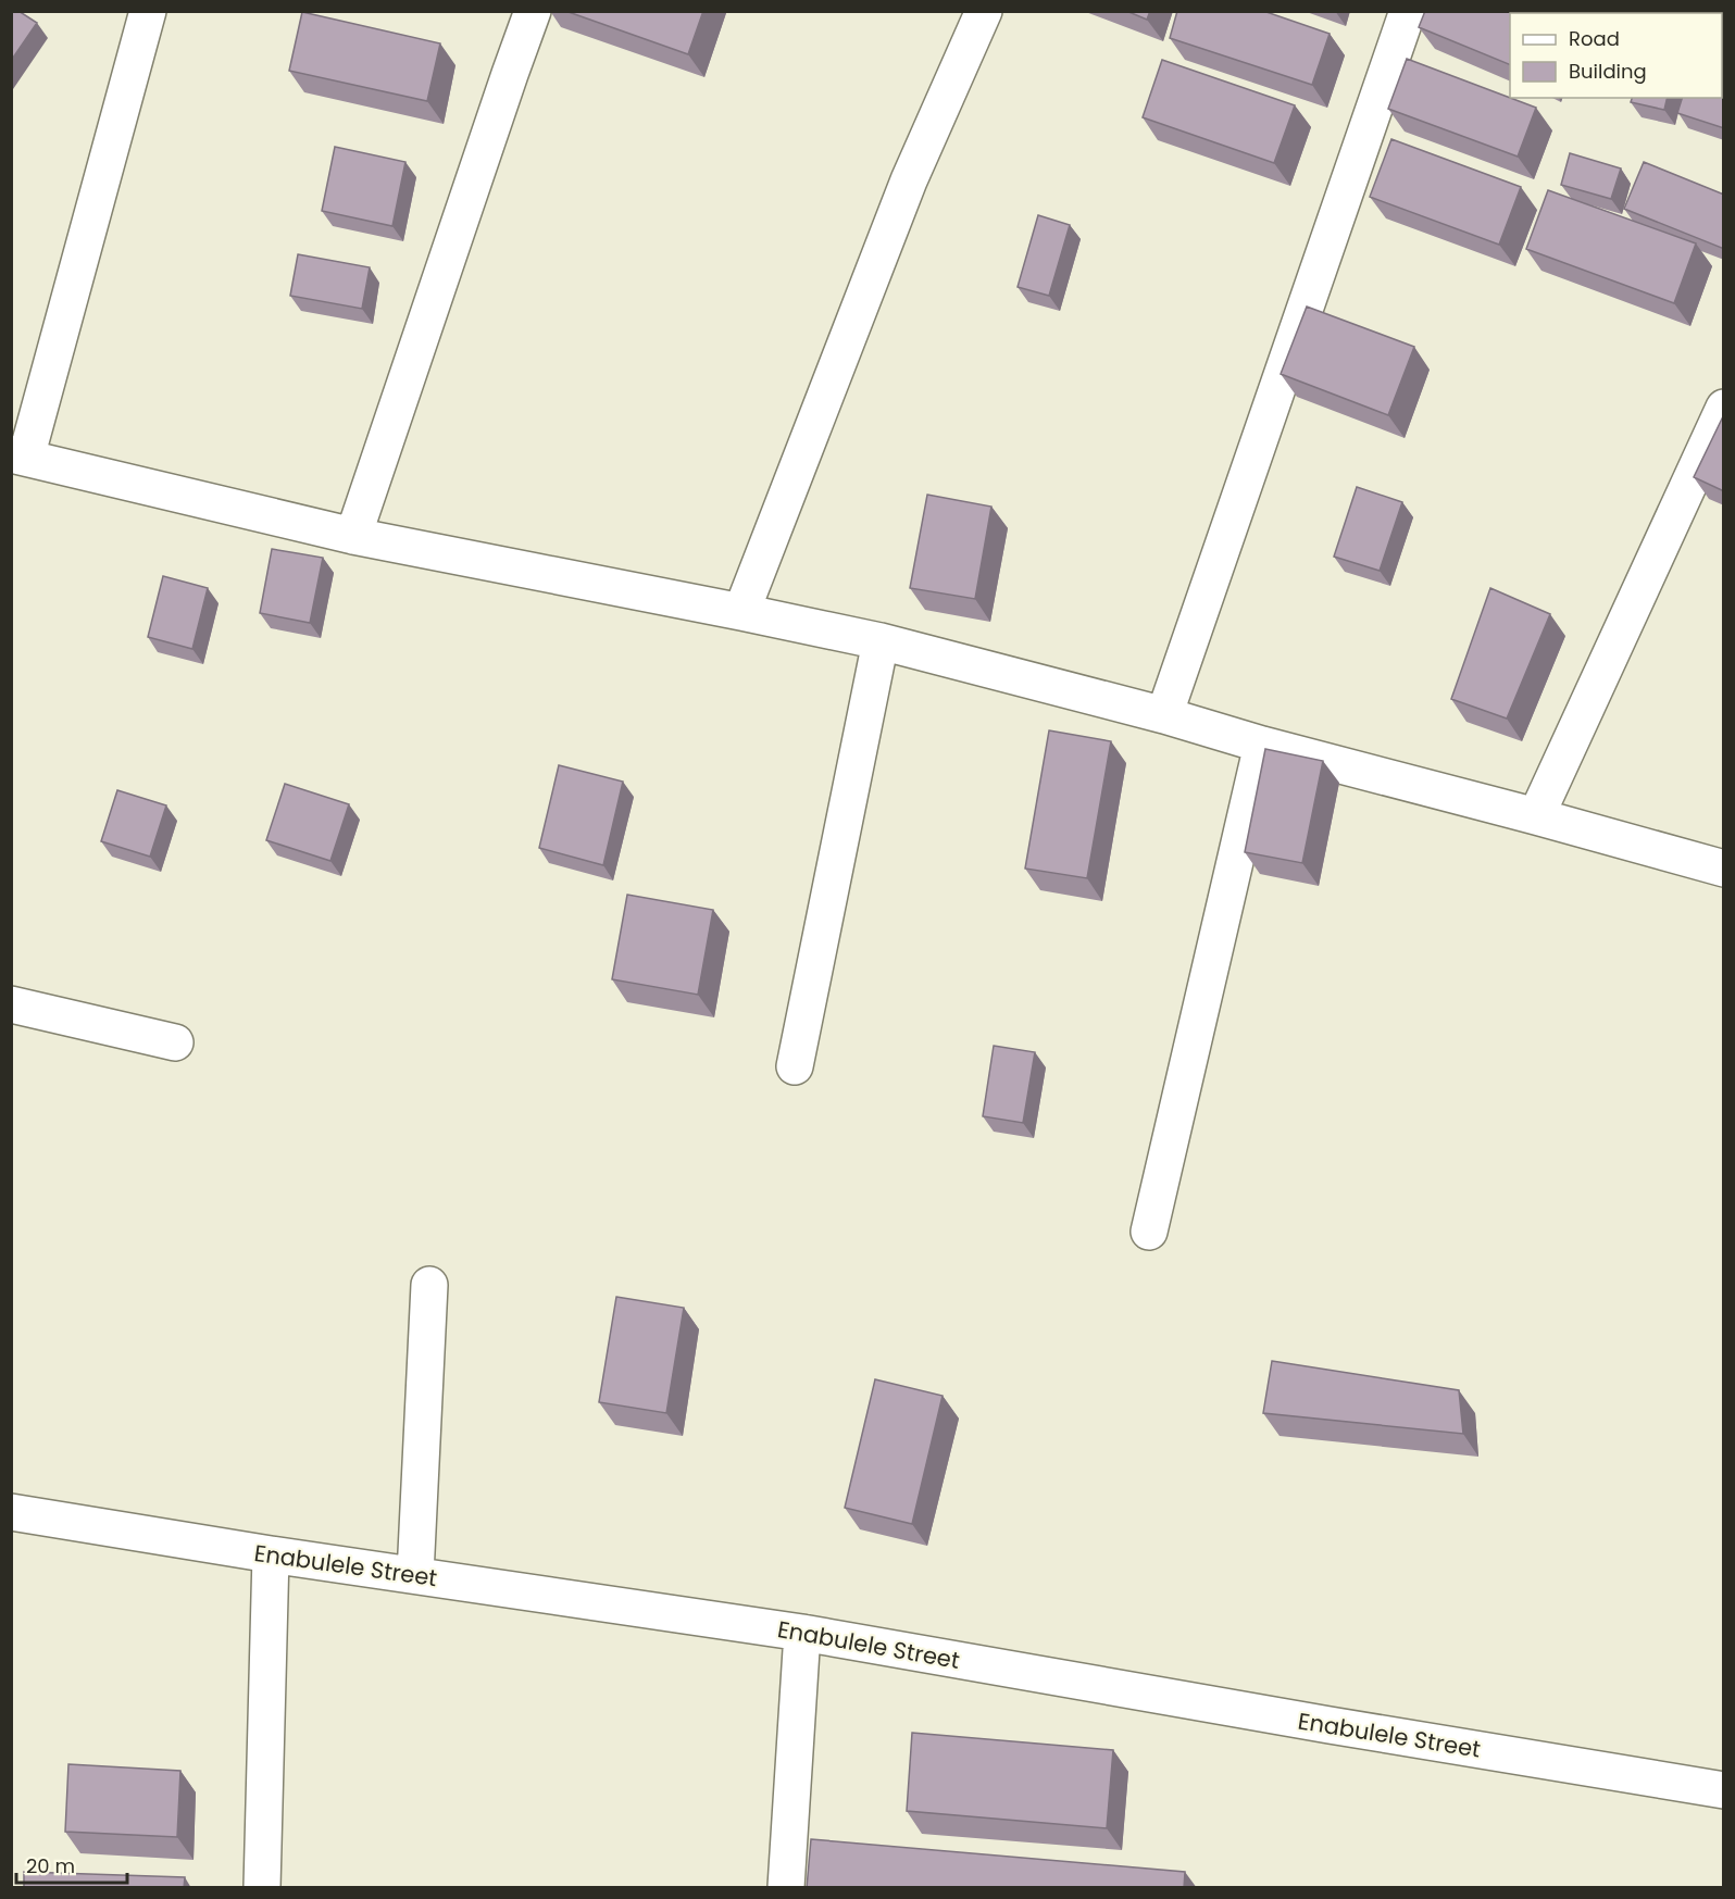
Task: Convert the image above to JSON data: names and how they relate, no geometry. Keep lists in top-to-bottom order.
{
  "streets": {
    "street": ["Enabulele Street"]
  },
  "legend": ["Road", "Building"],
  "scale_bar": "20 m"
}
